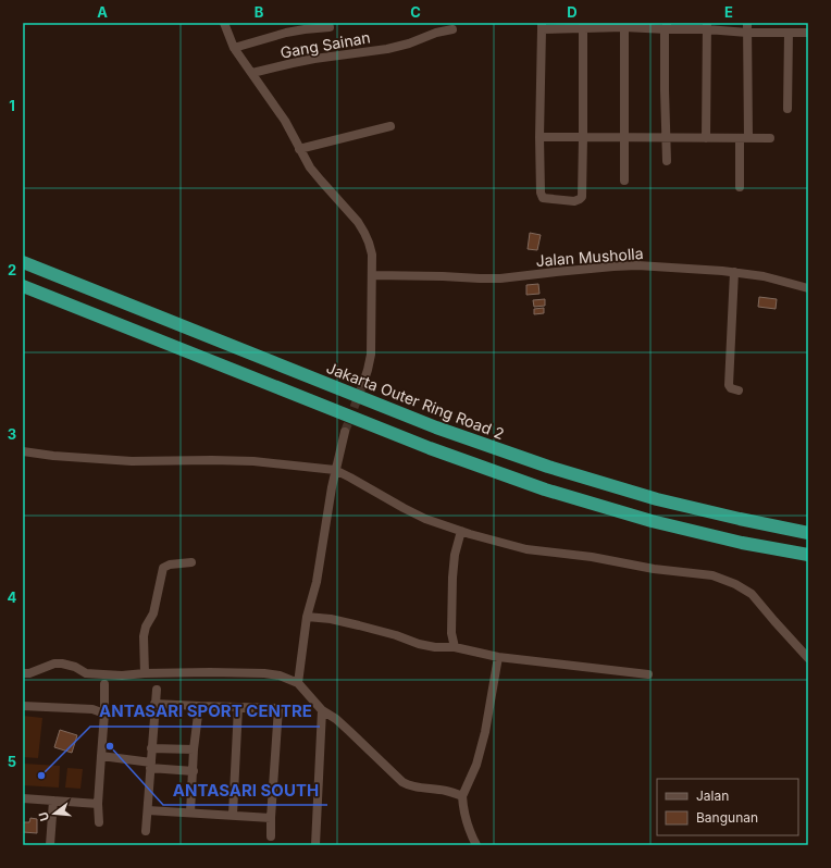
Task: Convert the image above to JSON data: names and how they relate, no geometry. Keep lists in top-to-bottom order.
{
  "streets": {
    "highway": ["Jakarta Outer Ring Road 2"],
    "street": ["Gang Sainan", "Jalan Musholla"]
  },
  "places": ["ANTASARI SOUTH", "ANTASARI SPORT CENTRE"],
  "legend": ["Jalan", "Bangunan"],
  "north": "left",
  "grid": {
    "columns": [
      "A",
      "B",
      "C",
      "D",
      "E"
    ],
    "rows": [
      "1",
      "2",
      "3",
      "4",
      "5"
    ]
  }
}
